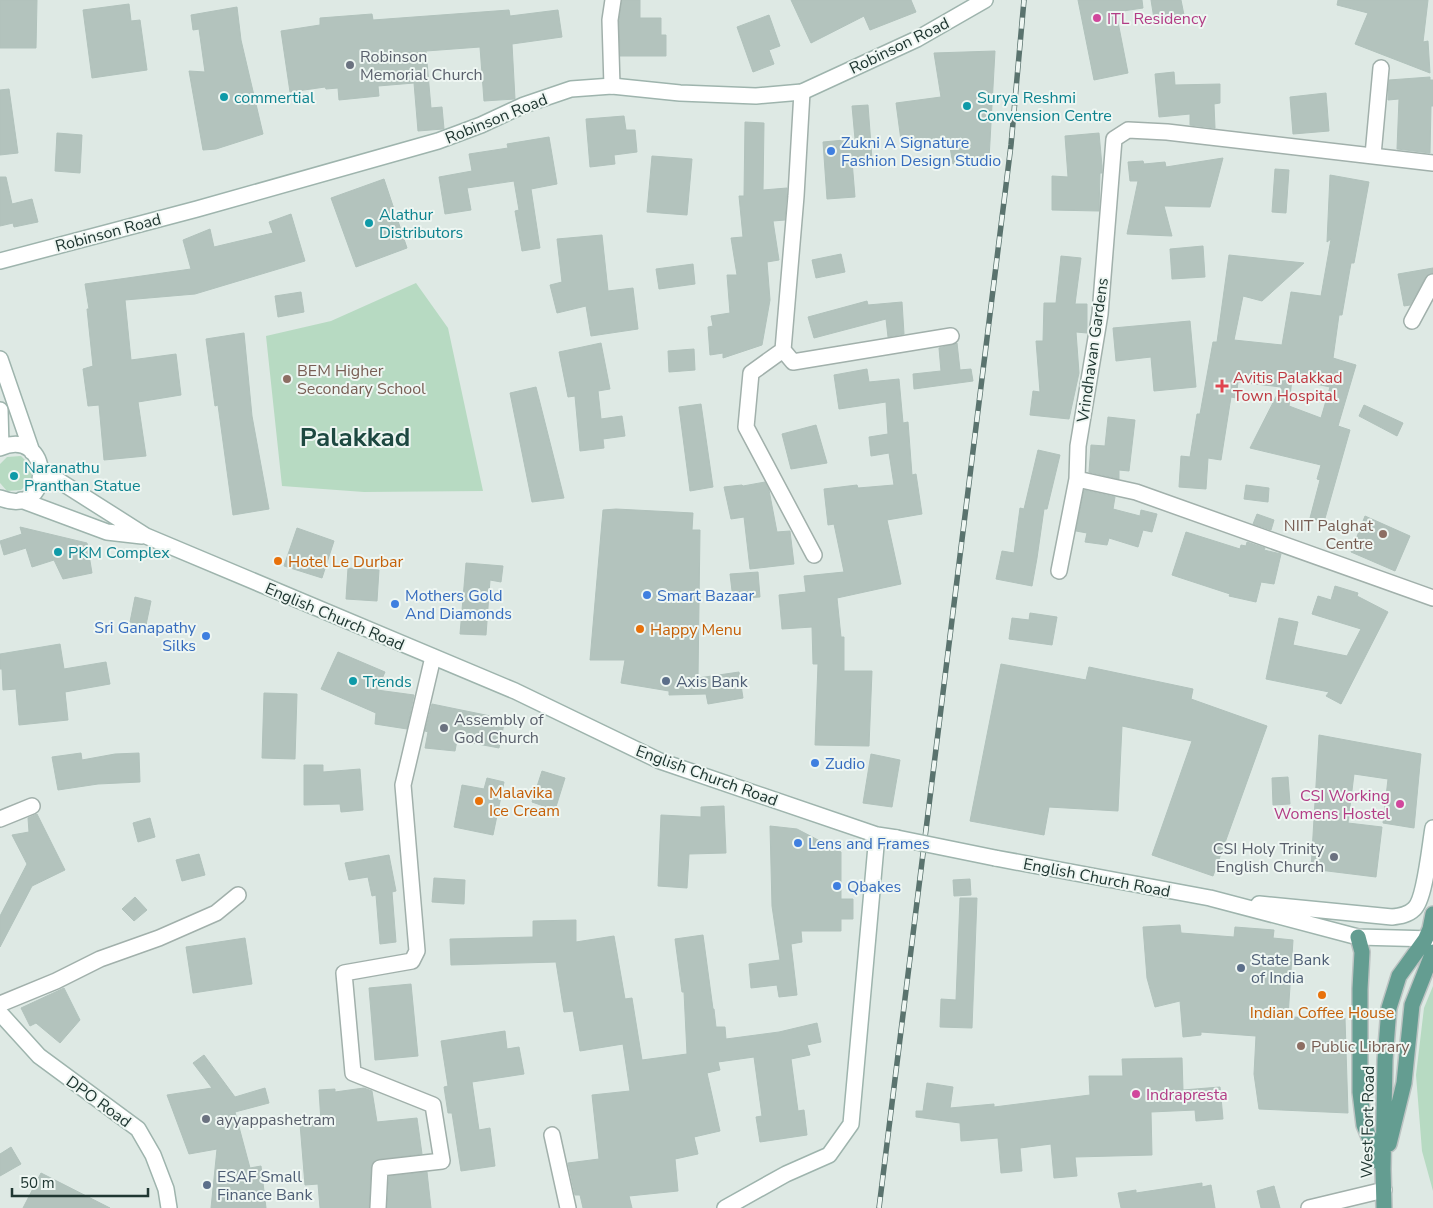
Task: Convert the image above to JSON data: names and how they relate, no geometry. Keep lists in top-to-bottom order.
{
  "streets": {
    "main road": ["West Fort Road"],
    "street": [
      "Robinson Road",
      "Vrindhavan Gardens",
      "English Church Road",
      "DPO Road"
    ]
  },
  "crossings": [
    ["English Church Road", "West Fort Road"]
  ],
  "districts": ["Palakkad"],
  "places": {
    "other": [
      "ITL Residency",
      "Robinson Memorial Church",
      "commertial",
      "Surya Reshmi Convension Centre",
      "Zukni A Signature Fashion Design Studio",
      "Alathur Distributors",
      "BEM Higher Secondary School",
      "Naranathu Pranthan Statue",
      "NIIT Palghat Centre",
      "PKM Complex",
      "Hotel Le Durbar",
      "Smart Bazaar",
      "Mothers Gold And Diamonds",
      "Happy Menu",
      "Sri Ganapathy Silks",
      "Trends",
      "Axis Bank",
      "Assembly of God Church",
      "Zudio",
      "Malavika Ice Cream",
      "CSI Working Womens Hostel",
      "Lens and Frames",
      "CSI Holy Trinity English Church",
      "Qbakes",
      "State Bank of India",
      "Indian Coffee House",
      "Public Library",
      "Indrapresta",
      "ayyappashetram",
      "ESAF Small Finance Bank"
    ],
    "health": ["Avitis Palakkad Town Hospital"]
  },
  "scale_bar": "50 m"
}
